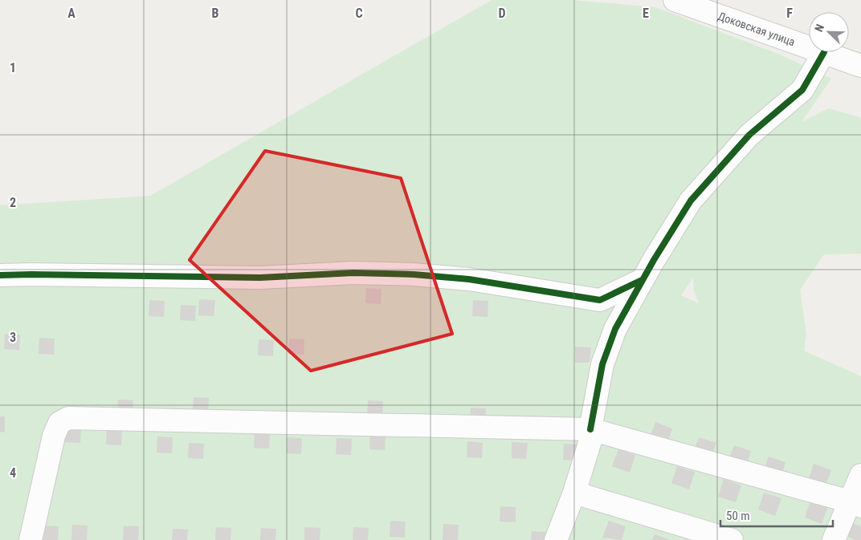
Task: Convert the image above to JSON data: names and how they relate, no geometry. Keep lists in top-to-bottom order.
{
  "streets": {
    "street": ["Доковская улица"]
  },
  "scale_bar": "50 m",
  "north": "top left",
  "grid": {
    "columns": [
      "A",
      "B",
      "C",
      "D",
      "E",
      "F"
    ],
    "rows": [
      "1",
      "2",
      "3",
      "4"
    ]
  }
}
